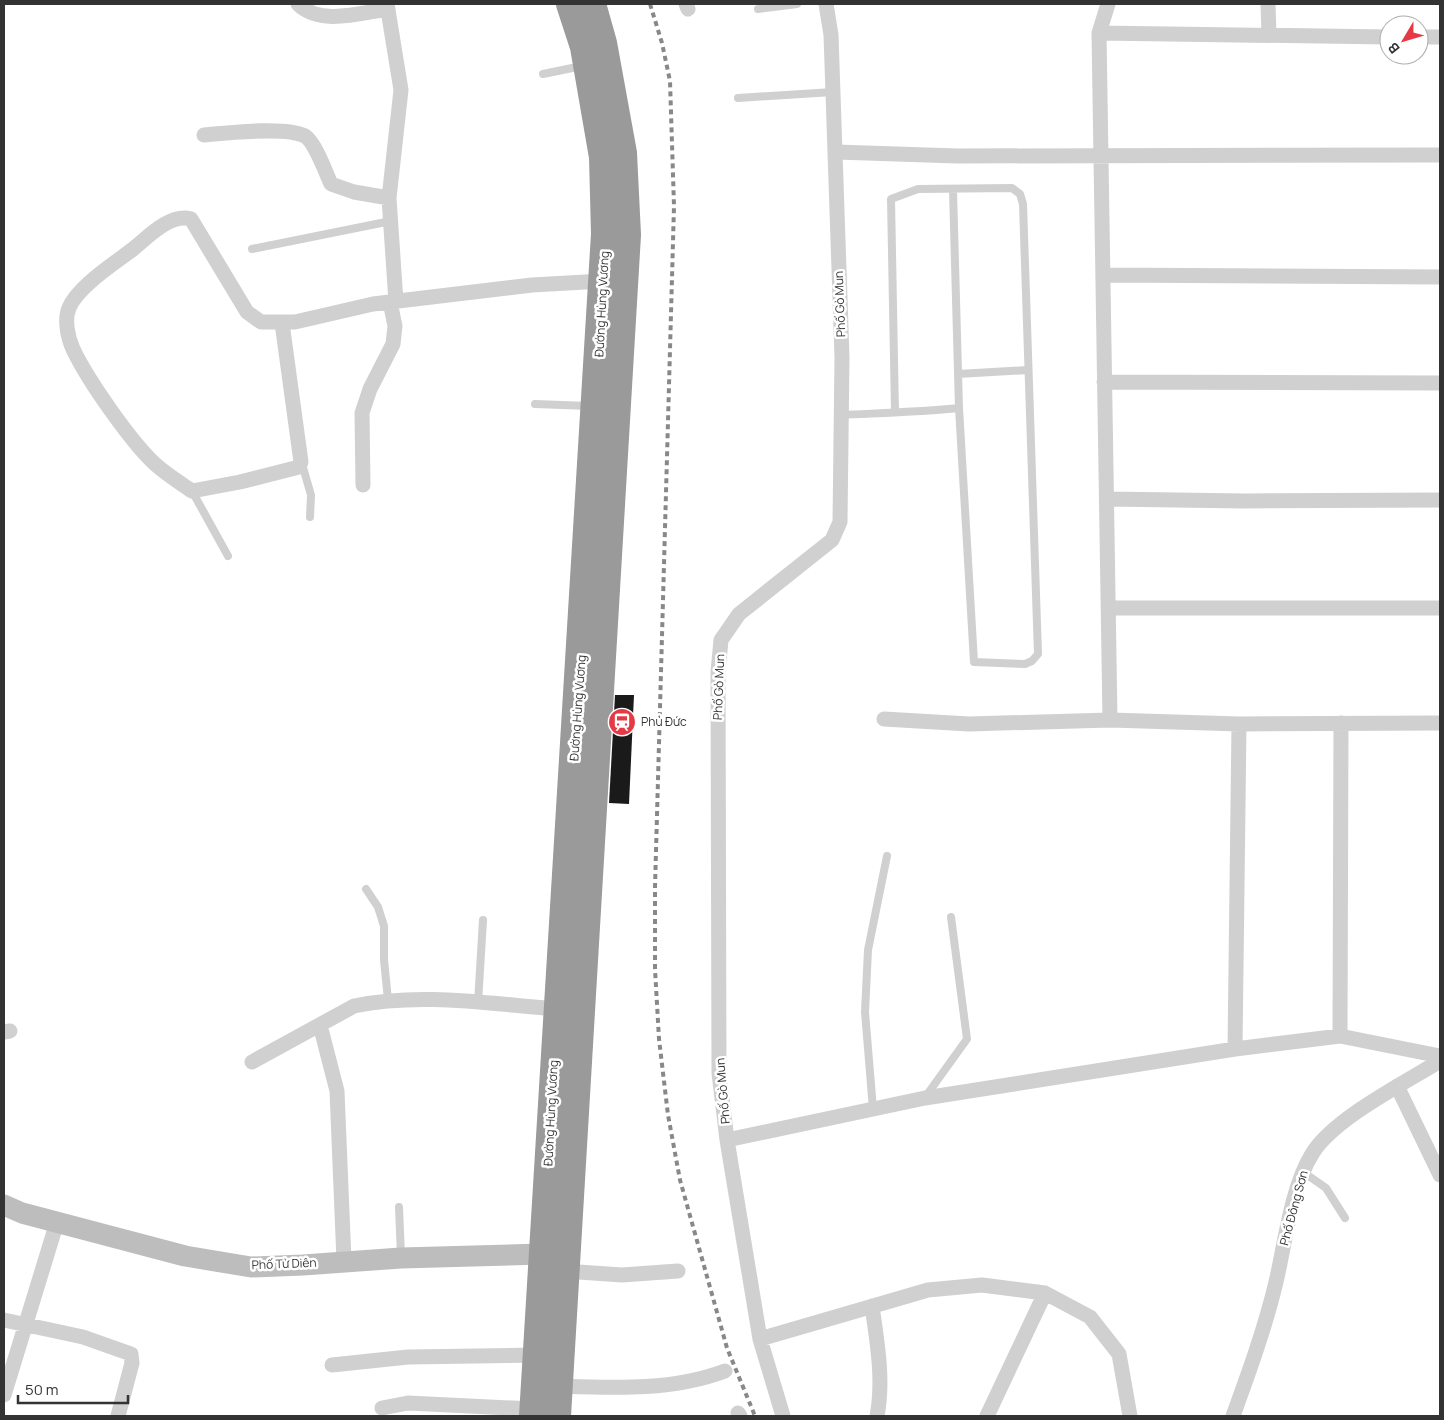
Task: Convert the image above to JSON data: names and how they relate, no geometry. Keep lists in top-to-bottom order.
{
  "streets": {
    "highway": ["Đường Hùng Vương"],
    "street": ["Phố Gò Mun", "Phố Đông Sơn", "Phố Từ Diên"]
  },
  "crossings": [
    ["Đường Hùng Vương", "Phố Từ Diên"]
  ],
  "places": {
    "station": ["Phủ Đức"]
  },
  "scale_bar": "50 m",
  "north": "bottom left"
}
